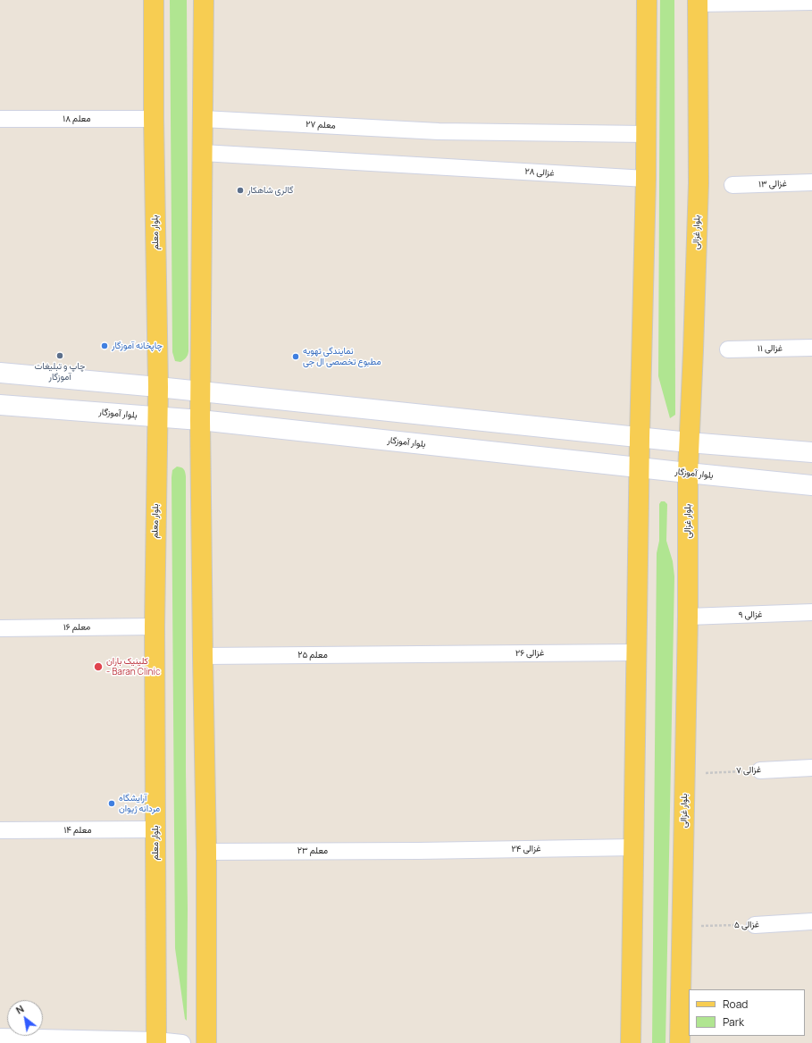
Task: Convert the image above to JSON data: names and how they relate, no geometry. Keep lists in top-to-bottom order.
{
  "streets": {
    "main road": ["بلوار معلم", "بلوار غزالی", "بلوار آموزگار"],
    "street": [
      "معلم ۱۸",
      "معلم ۲۷",
      "غزالی ۲۸",
      "غزالی ۱۳",
      "غزالی ۱۱",
      "غزالی ۹",
      "معلم ۱۶",
      "غزالی ۲۶",
      "معلم ۲۵",
      "غزالی ۷",
      "معلم ۱۴",
      "غزالی ۲۴",
      "معلم ۲۳",
      "غزالی ۵"
    ]
  },
  "crossings": [
    ["معلم ۱۸", "بلوار معلم"],
    ["بلوار معلم", "بلوار آموزگار"],
    ["بلوار معلم", "معلم ۱۶"],
    ["بلوار معلم", "معلم ۱۴"],
    ["بلوار غزالی", "بلوار آموزگار"],
    ["بلوار غزالی", "غزالی ۹"],
    ["بلوار غزالی", "غزالی ۷"],
    ["بلوار غزالی", "غزالی ۵"],
    ["غزالی ۲۶", "معلم ۲۵"],
    ["غزالی ۲۴", "معلم ۲۳"]
  ],
  "places": [
    "گالری شاهکار",
    "چاپخانه آموزگار",
    "چاپ و تبلیغات آموزگار",
    "نمایندگی تهویه مطبوع تخصصی ال جی",
    "کلینیک باران - Baran Clinic",
    "آرایشگاه مردانه ژیوان"
  ],
  "legend": ["Road", "Park"],
  "north": "top left"
}
